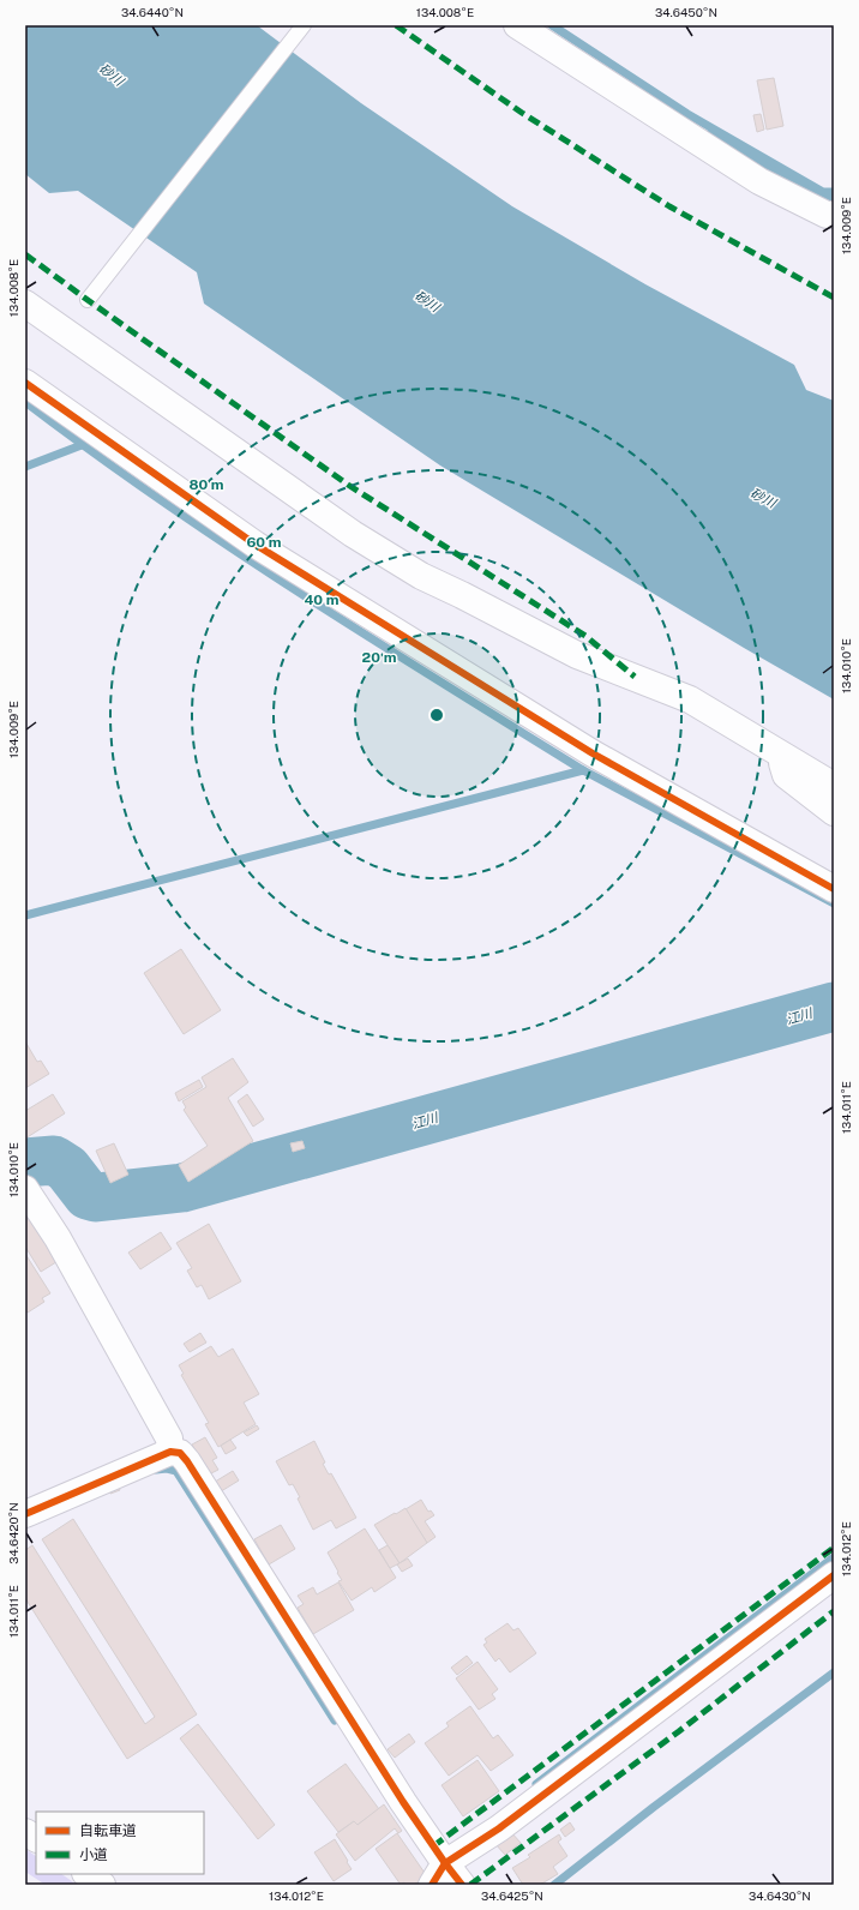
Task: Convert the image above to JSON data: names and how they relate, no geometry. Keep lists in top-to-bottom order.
{
  "water": ["砂川", "江川"],
  "legend": ["自転車道", "小道"],
  "coordinates": [
    "34.6440°N",
    "134.008°E",
    "34.6450°N",
    "134.009°E",
    "134.010°E",
    "134.011°E",
    "34.6420°N",
    "134.012°E",
    "34.6425°N",
    "34.6430°N"
  ],
  "rings": [
    "80 m",
    "60 m",
    "40 m",
    "20 m"
  ]
}
